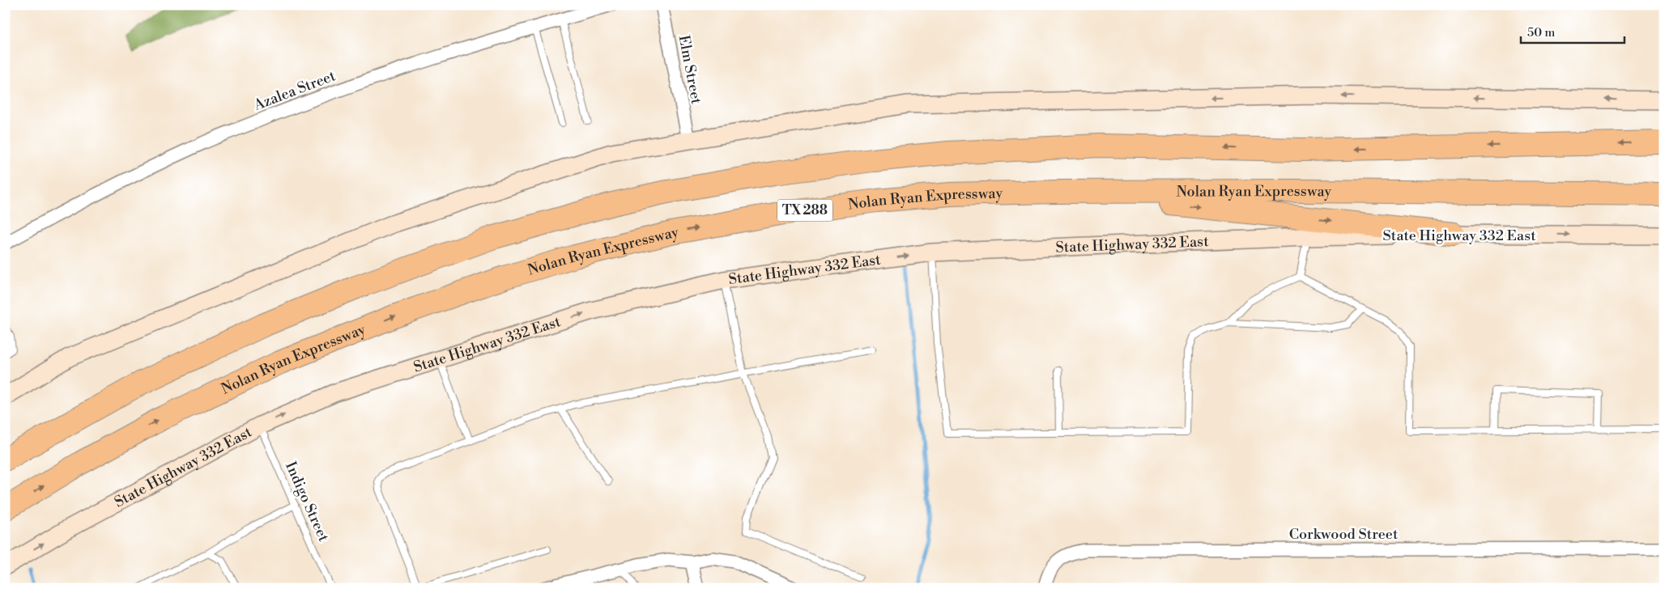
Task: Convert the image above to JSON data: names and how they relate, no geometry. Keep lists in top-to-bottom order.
{
  "streets": {
    "highway": ["Nolan Ryan Expressway", "TX 288"],
    "main road": ["State Highway 332 East"],
    "street": ["Elm Street", "Azalea Street", "Corkwood Street"],
    "lane": ["Indigo Street"]
  },
  "crossings": [
    ["State Highway 332 East", "Indigo Street"]
  ],
  "scale_bar": "50 m"
}
